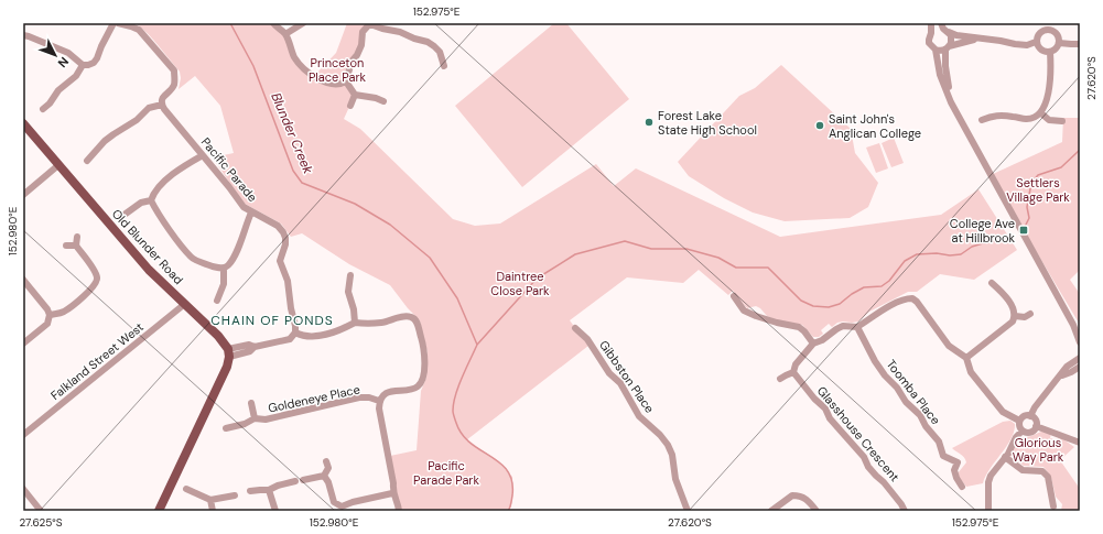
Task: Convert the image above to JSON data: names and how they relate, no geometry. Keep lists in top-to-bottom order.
{
  "streets": {
    "main road": ["Old Blunder Road"],
    "street": [
      "Pacific Parade",
      "Falkland Street West",
      "Gibbston Place",
      "Toomba Place",
      "Goldeneye Place",
      "Glasshouse Crescent"
    ]
  },
  "crossings": [
    ["Old Blunder Road", "Falkland Street West"]
  ],
  "districts": ["CHAIN OF PONDS"],
  "water": ["Blunder Creek"],
  "parks": [
    "Princeton Place Park",
    "Settlers Village Park",
    "Daintree Close Park",
    "Glorious Way Park",
    "Pacific Parade Park"
  ],
  "places": {
    "other": ["Forest Lake State High School", "Saint John's Anglican College"],
    "transit": ["College Ave at Hillbrook"]
  },
  "north": "bottom right",
  "coordinates": [
    "152.975°E",
    "27.620°S",
    "152.980°E",
    "27.625°S"
  ]
}
